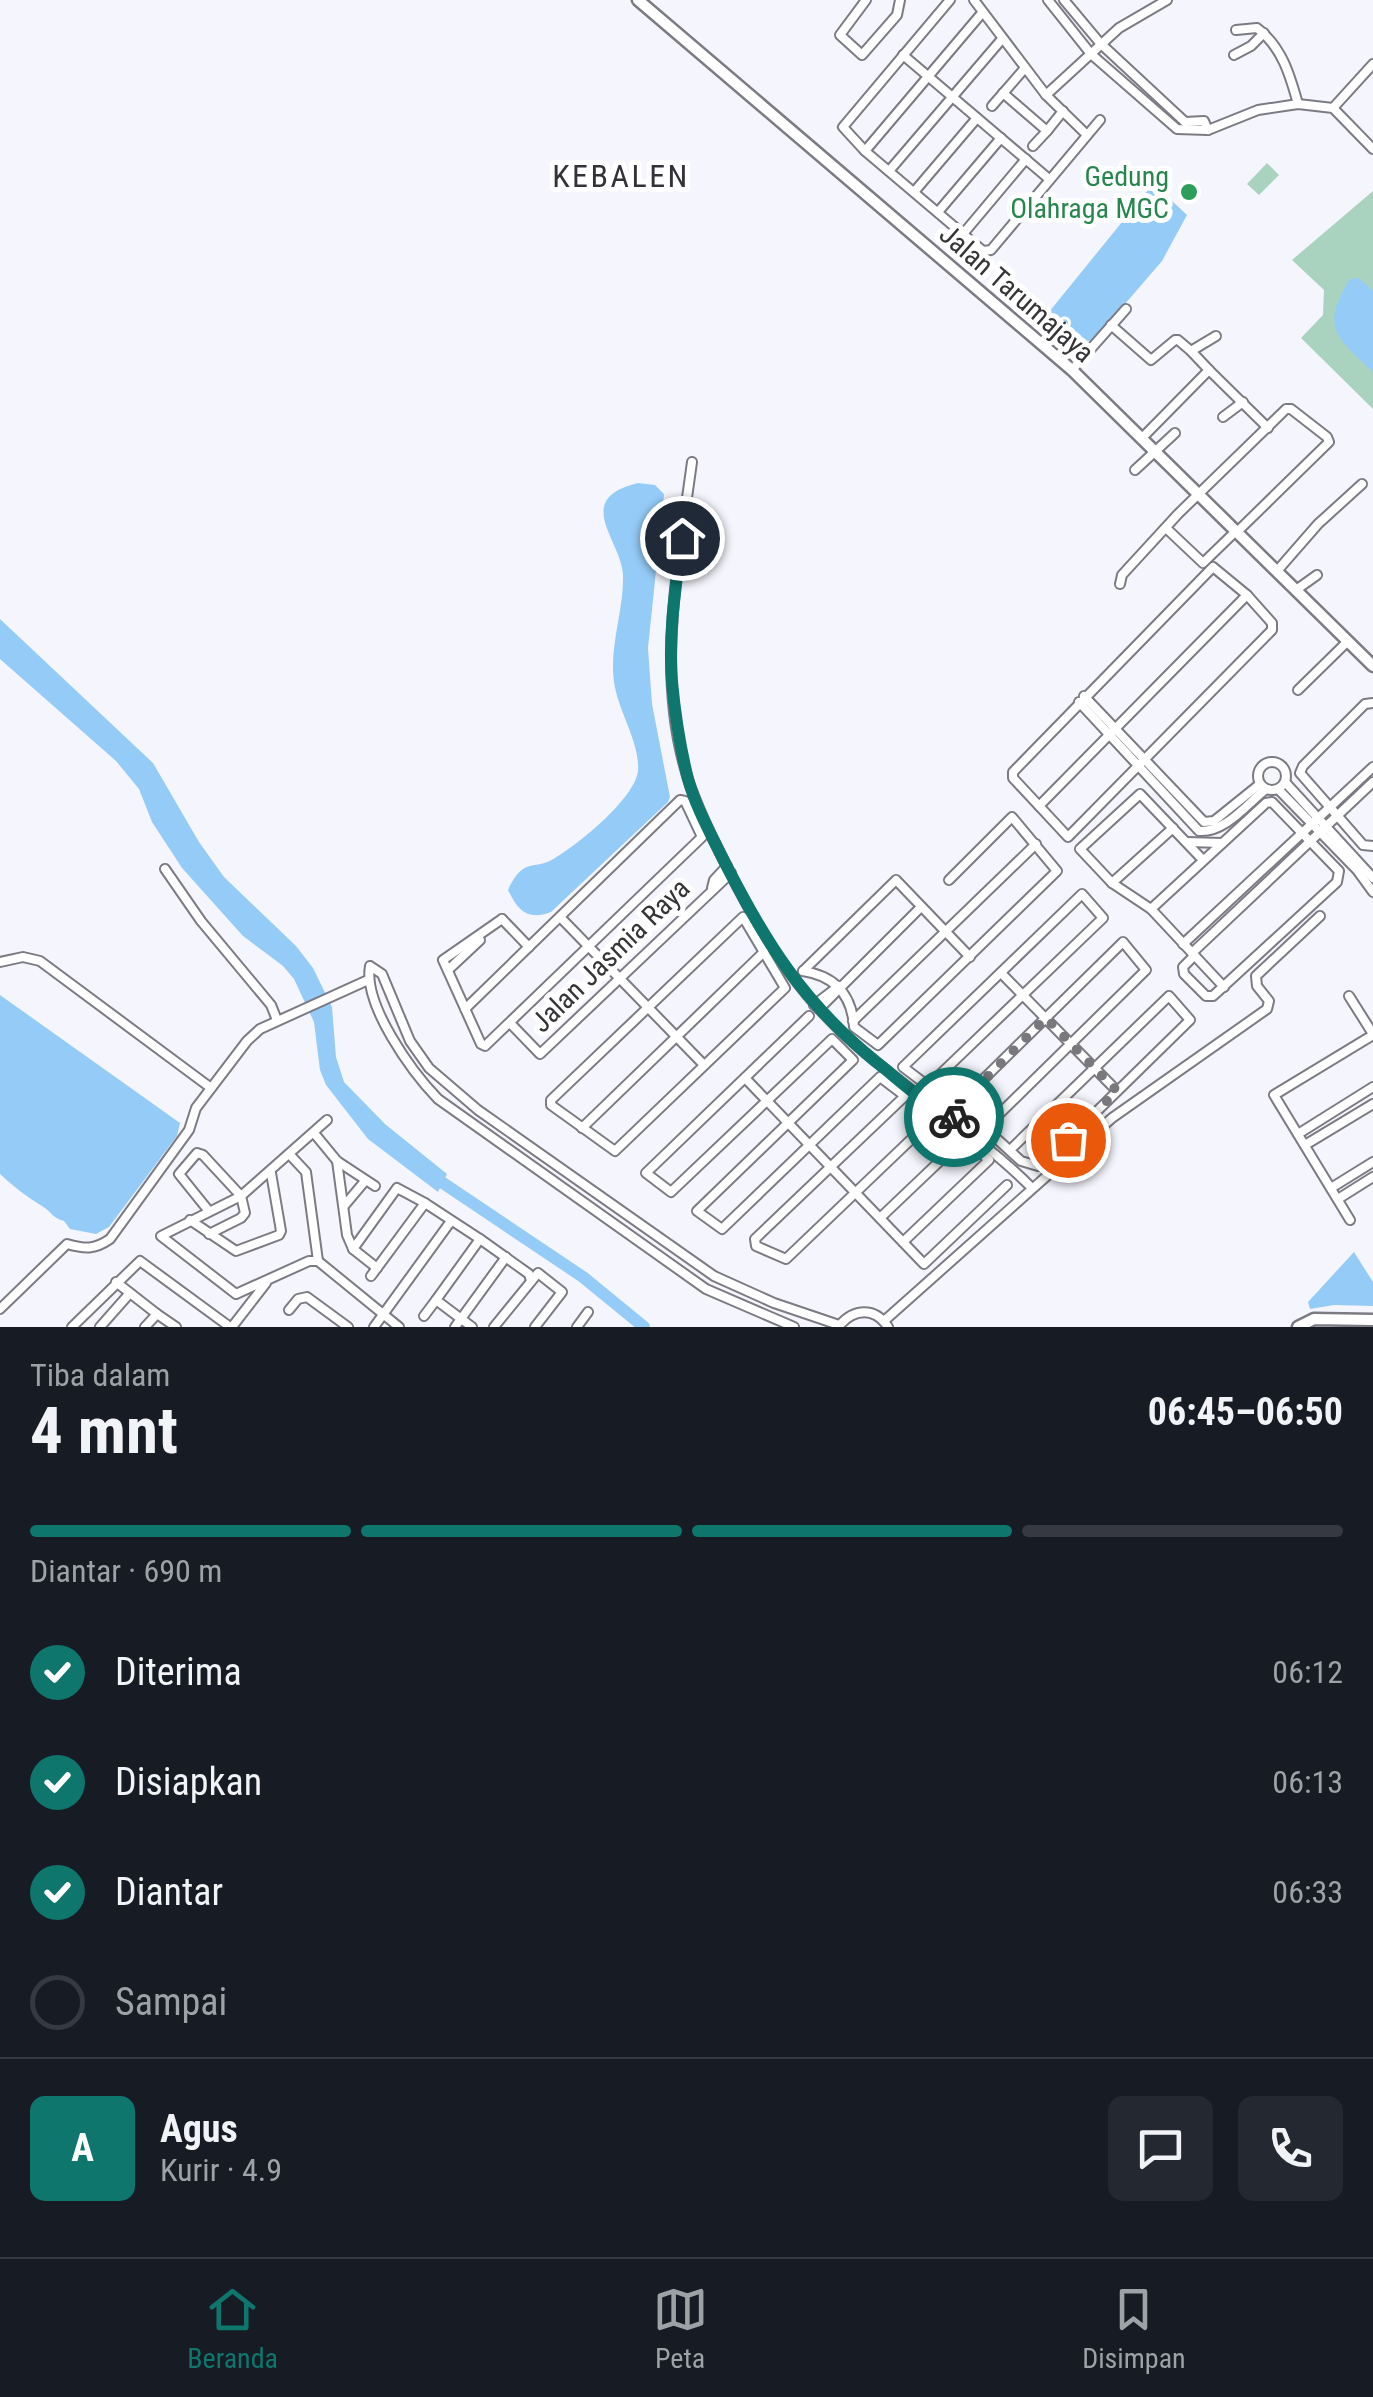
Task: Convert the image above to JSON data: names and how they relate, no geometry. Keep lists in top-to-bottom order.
{
  "streets": {
    "street": ["Jalan Tarumajaya", "Jalan Jasmia Raya"]
  },
  "districts": ["KEBALEN"],
  "places": ["Gedung Olahraga MGC"],
  "page": {
    "heading": ["4 mnt", "Tiba dalam", "06:45–06:50"],
    "panel": ["Agus", "Kurir · 4.9"],
    "bar": "Diantar · 690 m",
    "list": [
      ["Diterima", "06:12"],
      ["Disiapkan", "06:13"],
      ["Diantar", "06:33"],
      "Sampai"
    ],
    "round": "A",
    "tabs": ["Beranda", "Peta", "Disimpan"]
  }
}
